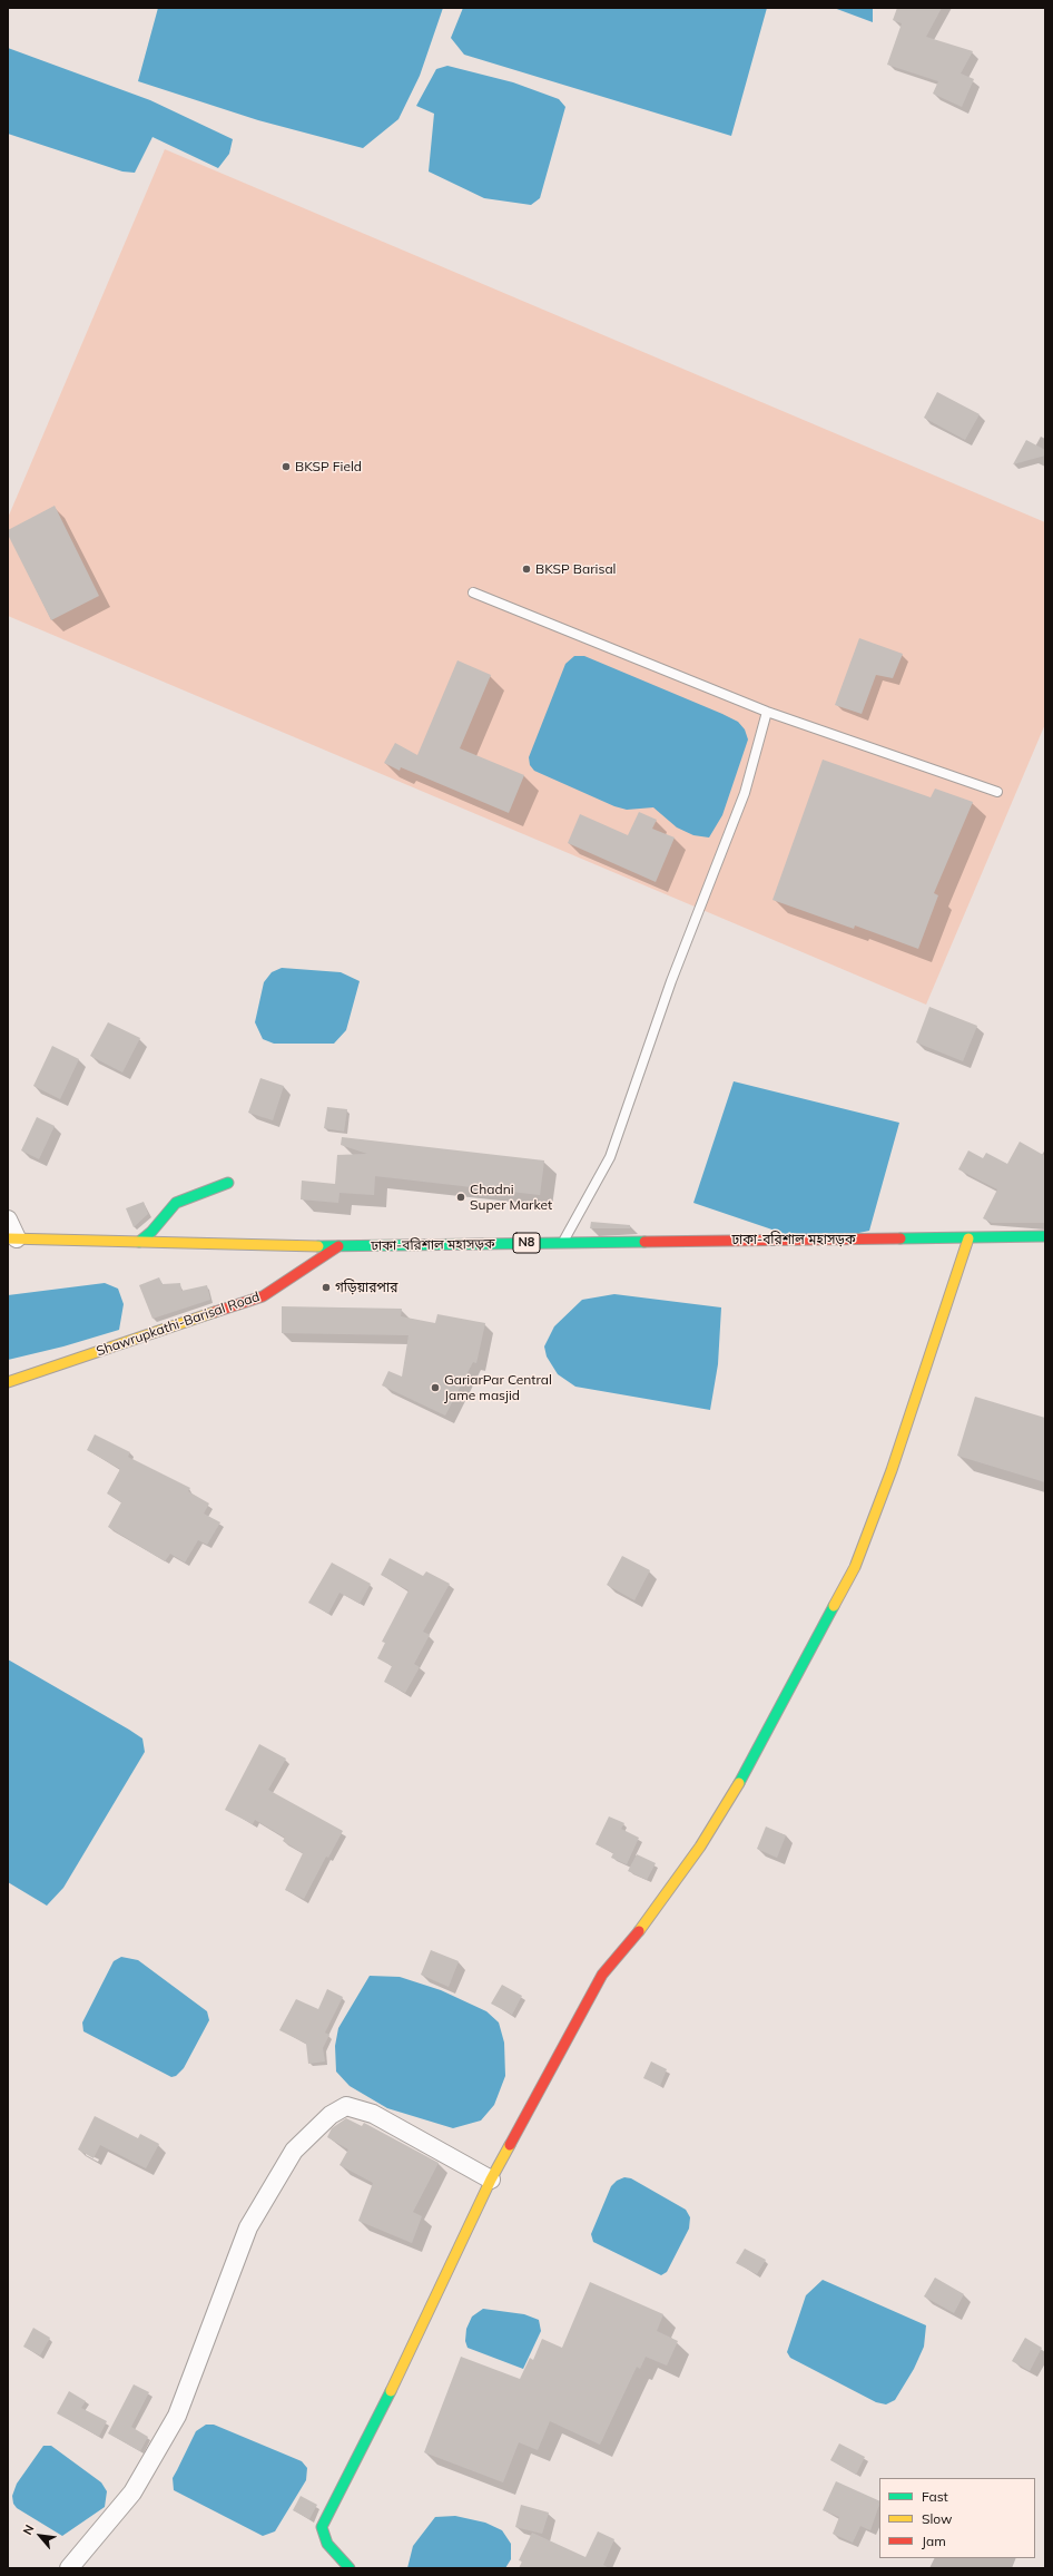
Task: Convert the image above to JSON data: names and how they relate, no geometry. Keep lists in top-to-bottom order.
{
  "streets": {
    "main road": ["ঢাকা-বরিশাল মহাসড়ক", "N8", "Shawrupkathi-Barisal Road"]
  },
  "crossings": [
    ["ঢাকা-বরিশাল মহাসড়ক", "Shawrupkathi-Barisal Road"]
  ],
  "places": [
    "BKSP Field",
    "BKSP Barisal",
    "Chadni Super Market",
    "গড়িয়ারপার",
    "GariarPar Central Jame masjid"
  ],
  "legend": ["Fast", "Slow", "Jam"],
  "north": "top left"
}
